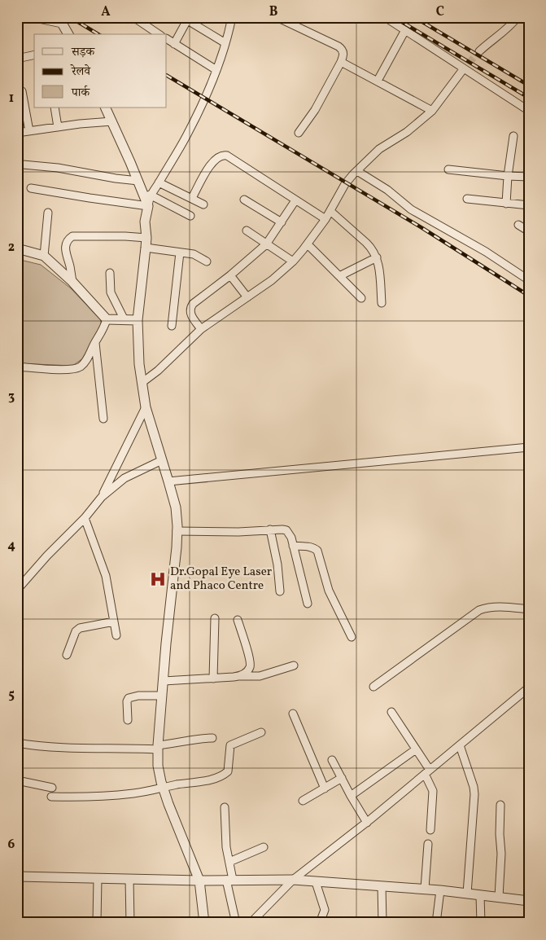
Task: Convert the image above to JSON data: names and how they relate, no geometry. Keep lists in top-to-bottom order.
{
  "places": {
    "hospital": ["Dr.Gopal Eye Laser and Phaco Centre"]
  },
  "legend": ["सड़क", "रेलवे", "पार्क"],
  "grid": {
    "columns": ["A", "B", "C"],
    "rows": [
      "1",
      "2",
      "3",
      "4",
      "5",
      "6"
    ]
  }
}
